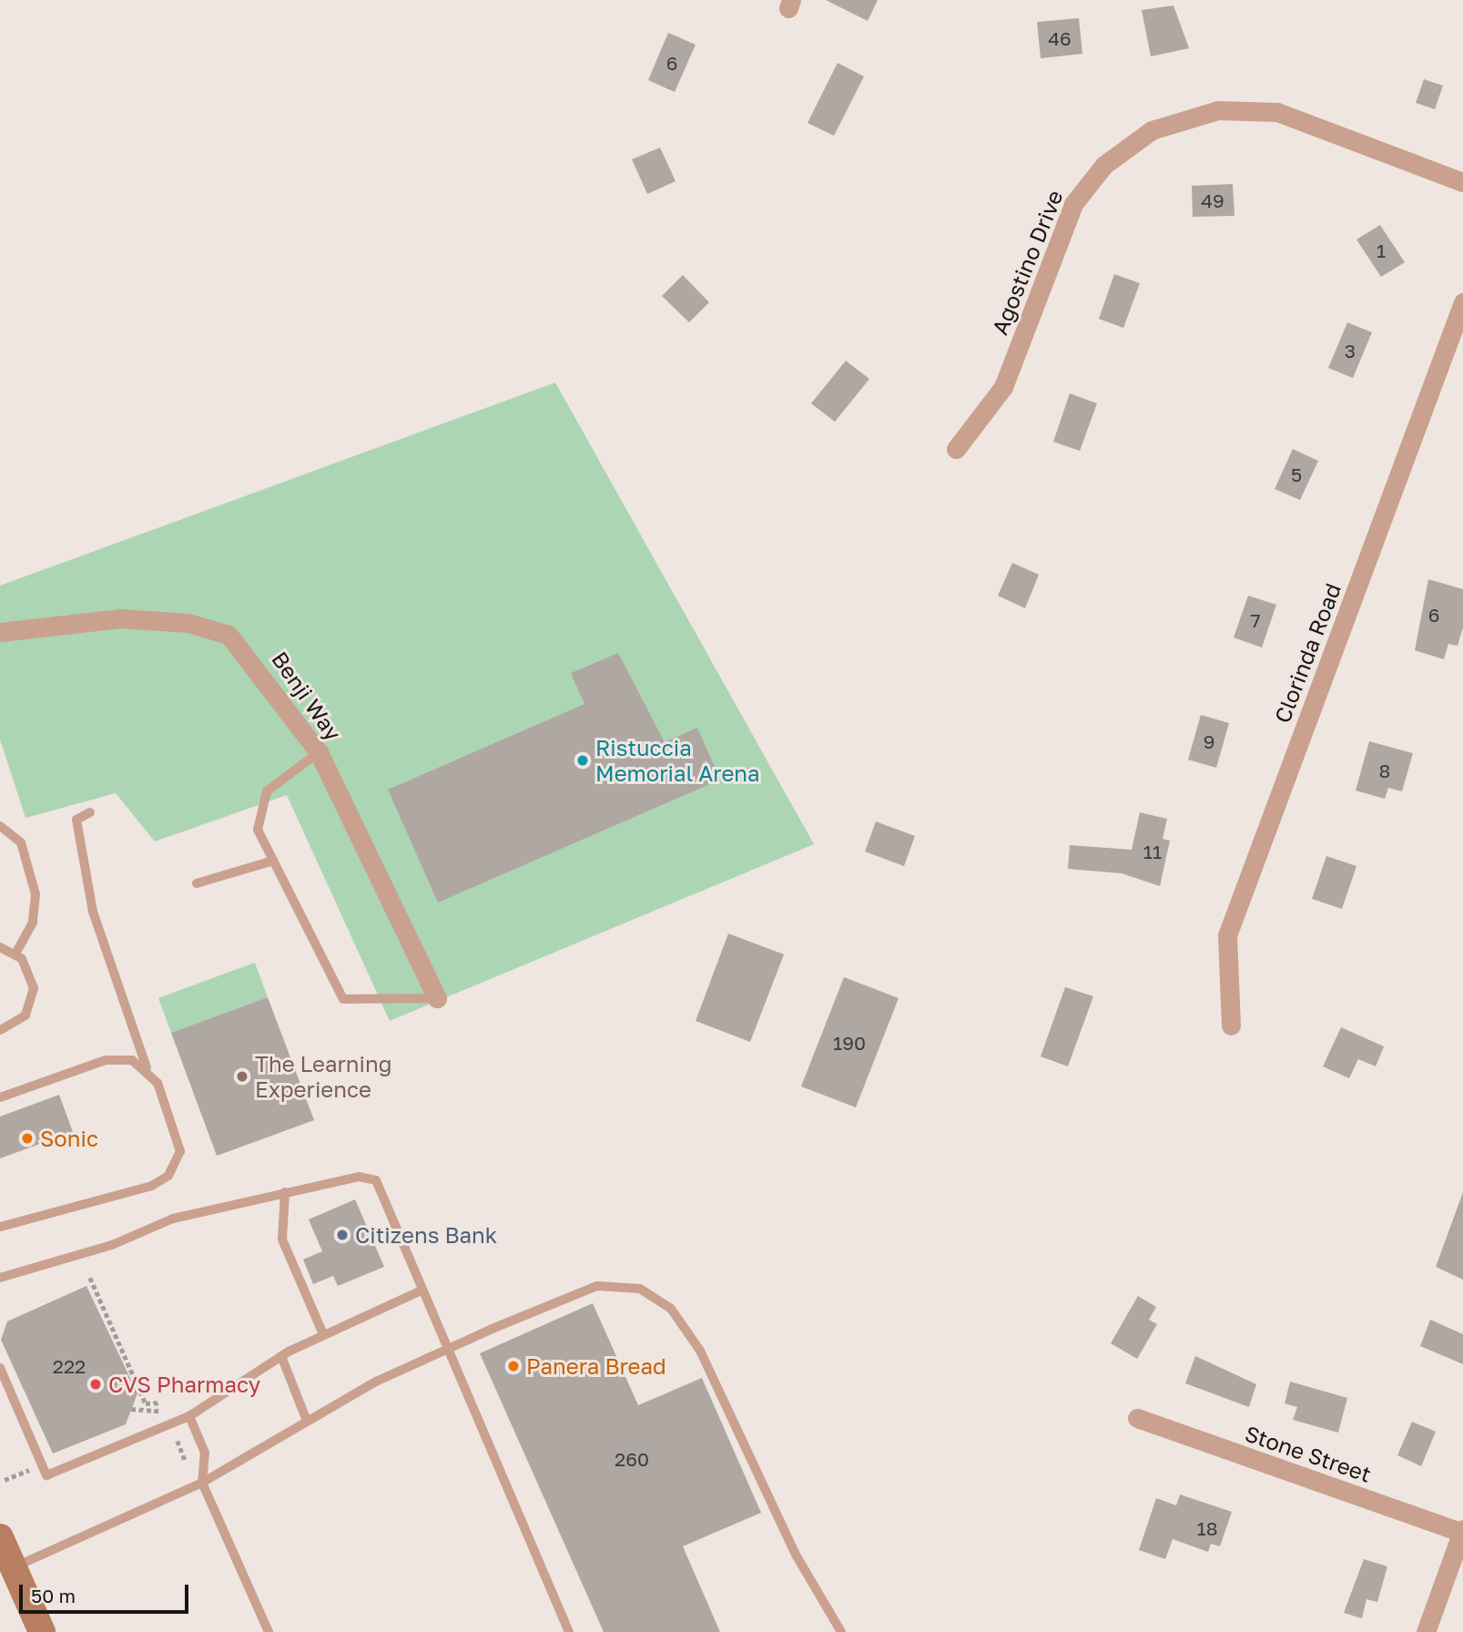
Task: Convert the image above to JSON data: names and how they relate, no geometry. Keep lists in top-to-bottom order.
{
  "streets": {
    "street": [
      "Agostino Drive",
      "Clorinda Road",
      "Benji Way",
      "Stone Street"
    ]
  },
  "places": [
    "Ristuccia Memorial Arena",
    "The Learning Experience",
    "Sonic",
    "Citizens Bank",
    "Panera Bread",
    "CVS Pharmacy"
  ],
  "house_numbers": [
    "46",
    "6",
    "49",
    "1",
    "3",
    "5",
    "6",
    "7",
    "9",
    "8",
    "11",
    "190",
    "222",
    "260",
    "18"
  ],
  "scale_bar": "50 m"
}
